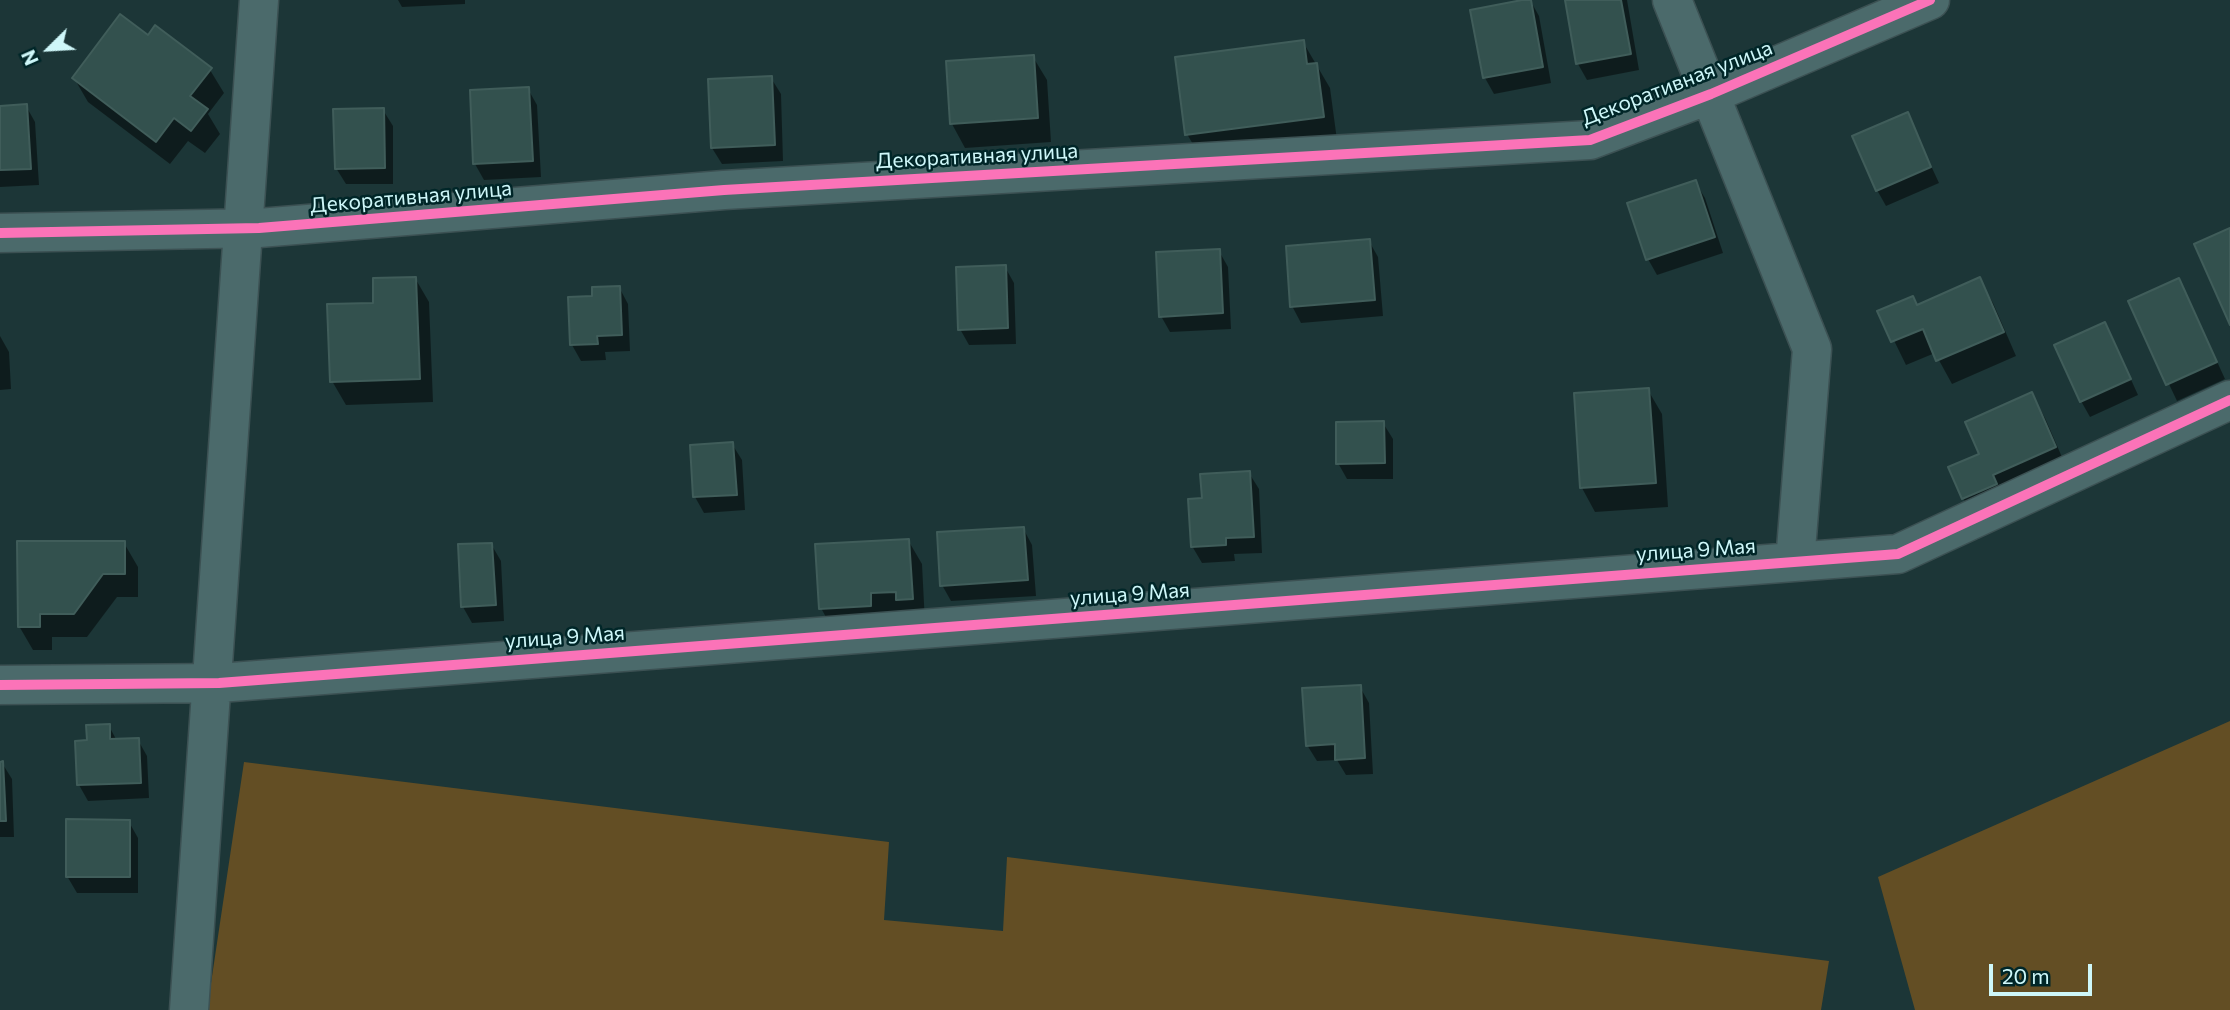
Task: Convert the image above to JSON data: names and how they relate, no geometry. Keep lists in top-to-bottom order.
{
  "streets": {
    "street": ["Декоративная улица", "улица 9 Мая"]
  },
  "scale_bar": "20 m",
  "north": "bottom left"
}
